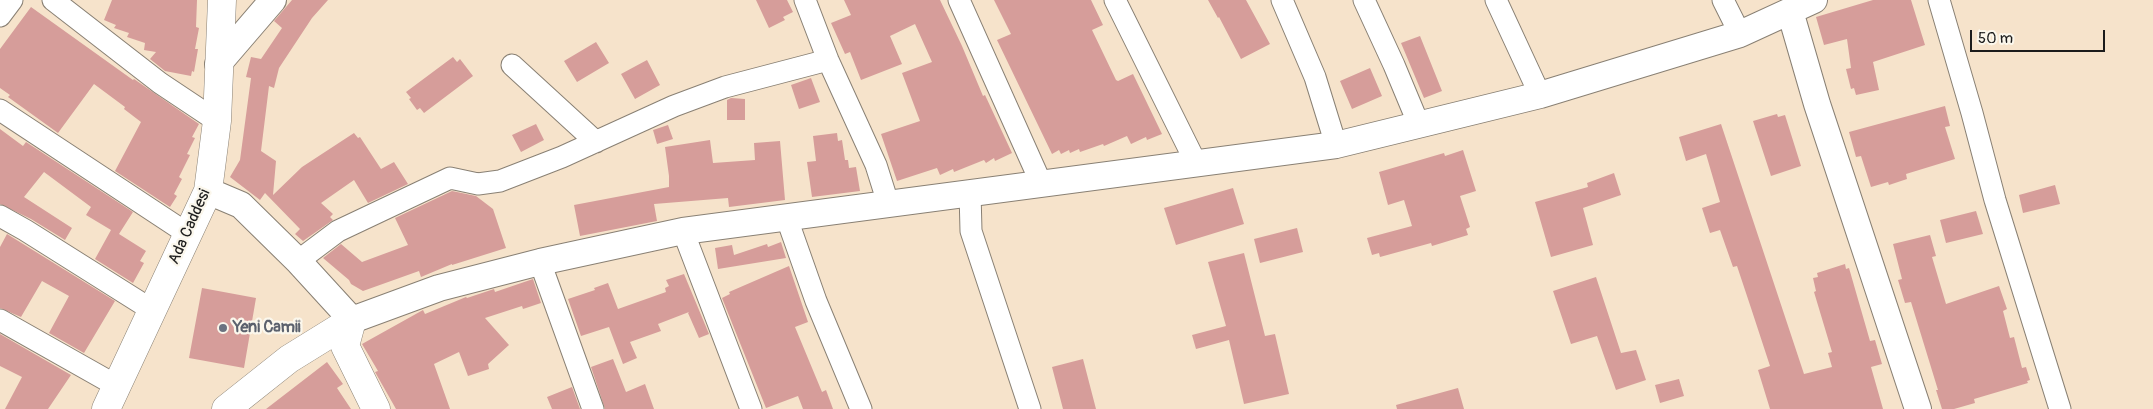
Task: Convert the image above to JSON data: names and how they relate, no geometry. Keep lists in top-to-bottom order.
{
  "streets": {
    "main road": ["Ada Caddesi"]
  },
  "places": ["Yeni Camii"],
  "scale_bar": "50 m"
}
